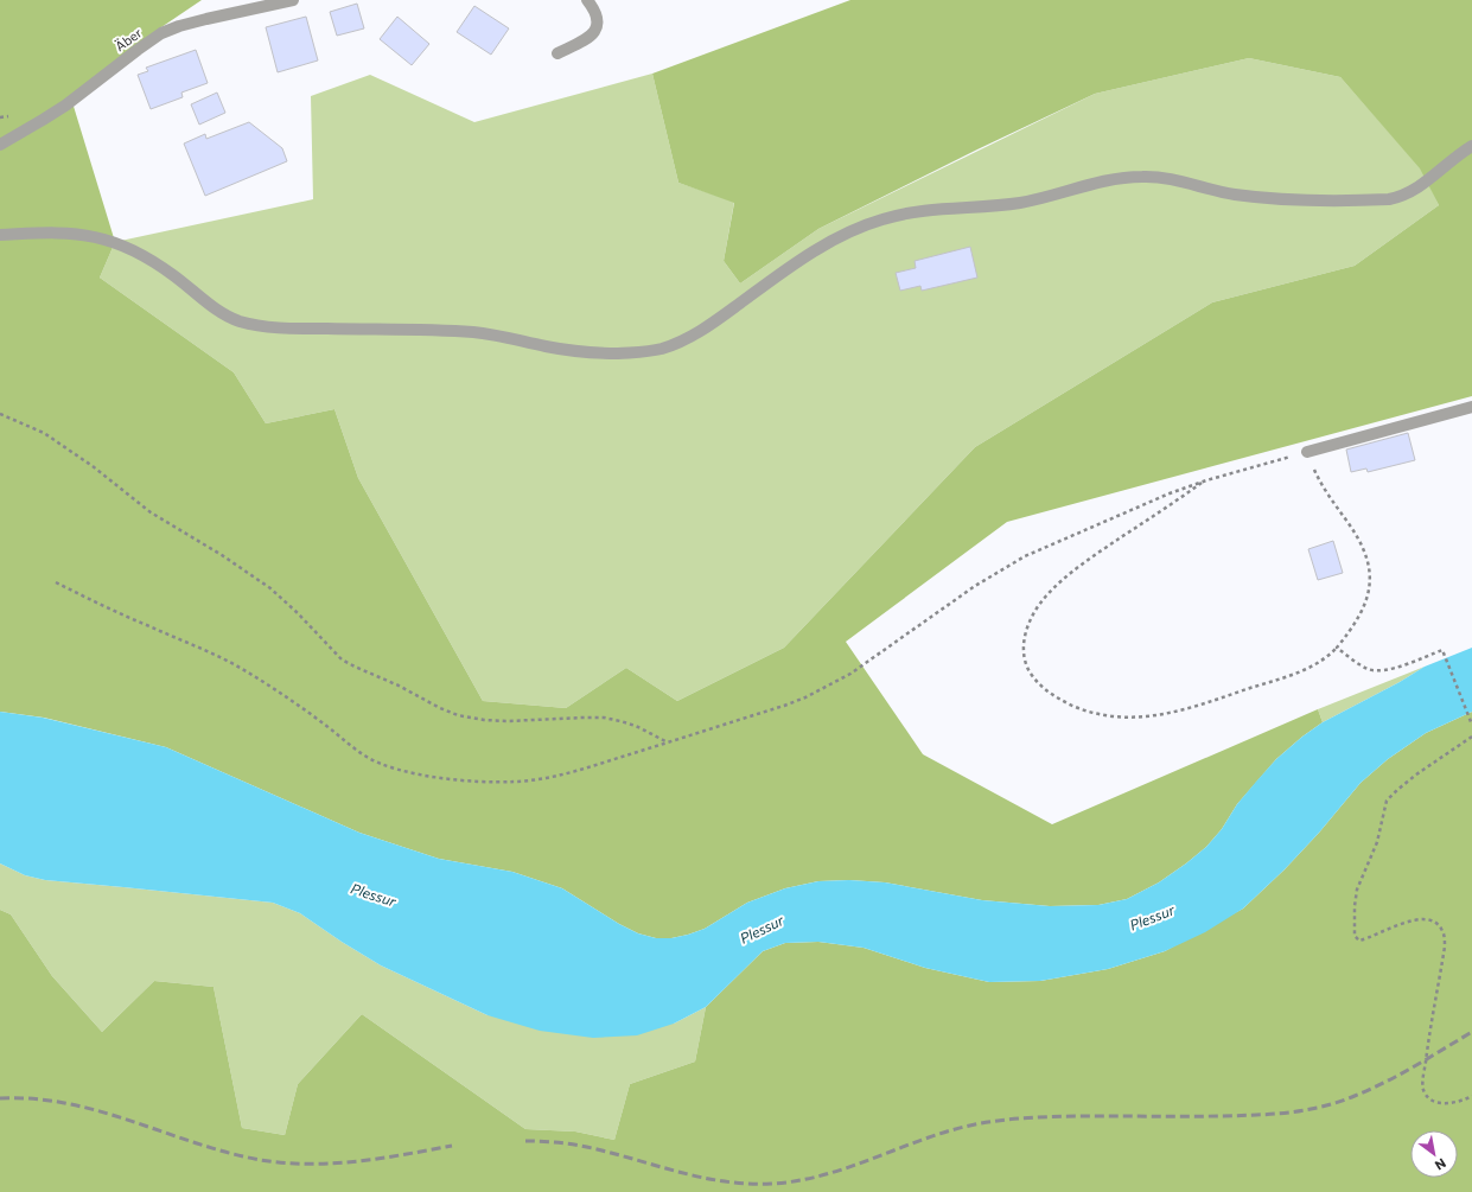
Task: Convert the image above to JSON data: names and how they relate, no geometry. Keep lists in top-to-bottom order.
{
  "streets": {
    "street": ["Äber"]
  },
  "water": ["Plessur"],
  "north": "bottom right"
}
